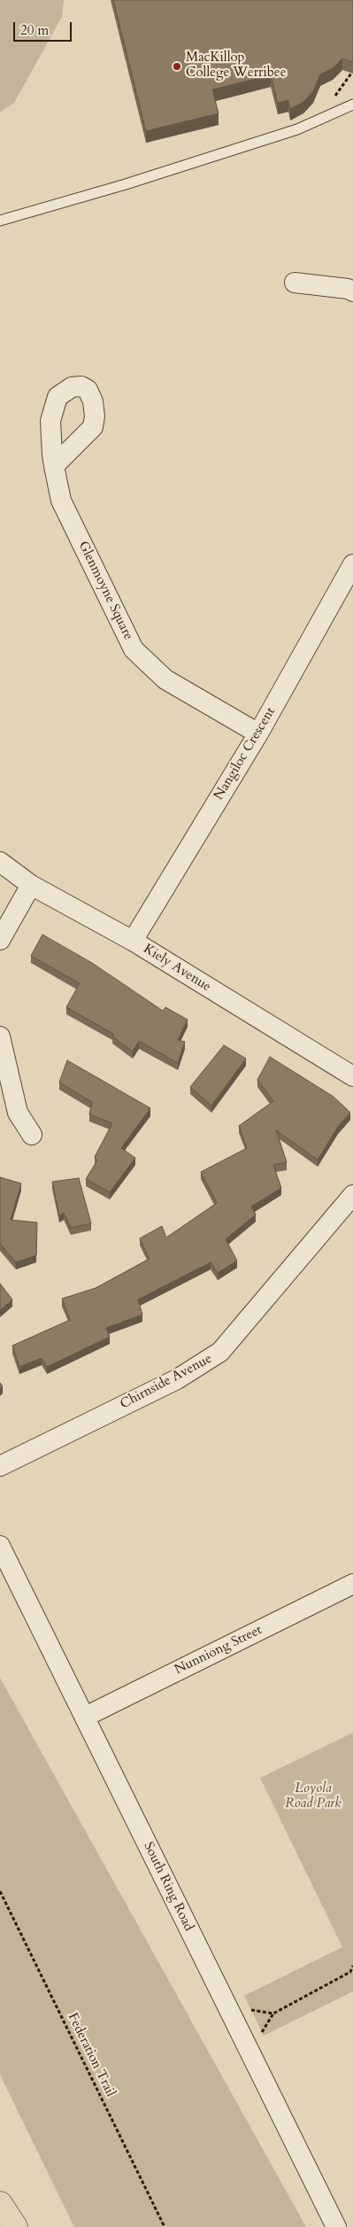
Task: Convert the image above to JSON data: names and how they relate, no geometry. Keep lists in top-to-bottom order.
{
  "streets": {
    "street": [
      "Glenmoyne Square",
      "Nangiloc Crescent",
      "Kiely Avenue",
      "Chirnside Avenue",
      "Nunniong Street",
      "South Ring Road"
    ],
    "path": ["Federation Trail"]
  },
  "crossings": [
    ["Glenmoyne Square", "Nangiloc Crescent"],
    ["Nangiloc Crescent", "Kiely Avenue"],
    ["Nunniong Street", "South Ring Road"]
  ],
  "parks": ["Loyola Road Park"],
  "places": ["MacKillop College Werribee"],
  "scale_bar": "20 m"
}
